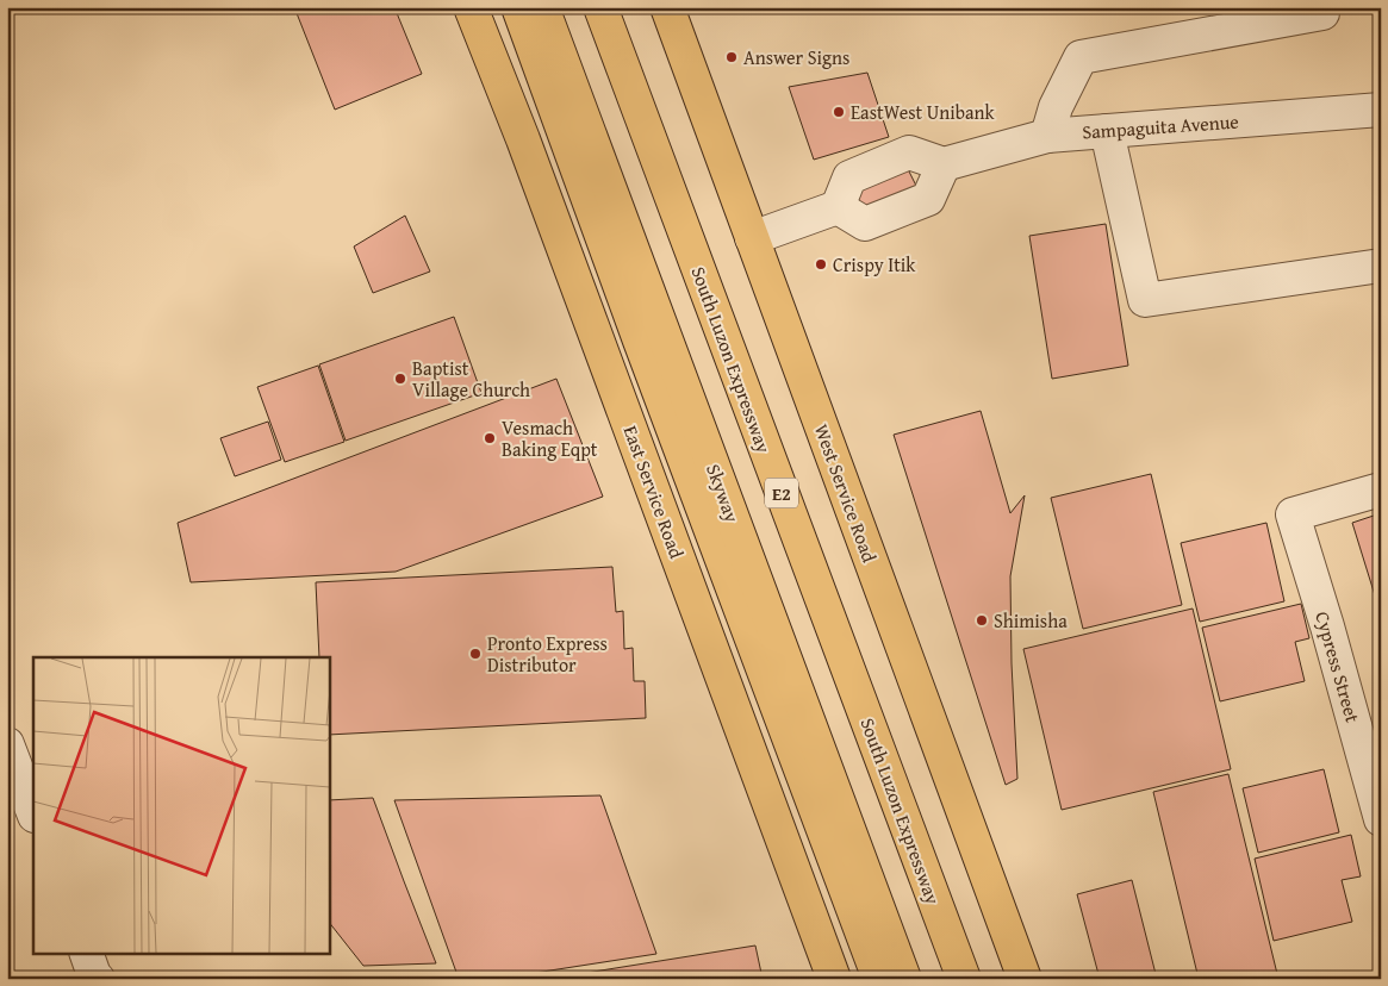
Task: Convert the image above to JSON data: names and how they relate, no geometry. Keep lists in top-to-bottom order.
{
  "streets": {
    "main road": [
      "South Luzon Expressway",
      "East Service Road",
      "Skyway",
      "E2",
      "West Service Road"
    ],
    "street": ["Sampaguita Avenue", "Cypress Street"]
  },
  "places": [
    "Answer Signs",
    "EastWest Unibank",
    "Crispy Itik",
    "Baptist Village Church",
    "Vesmach Baking Eqpt",
    "Shimisha",
    "Pronto Express Distributor"
  ]
}
